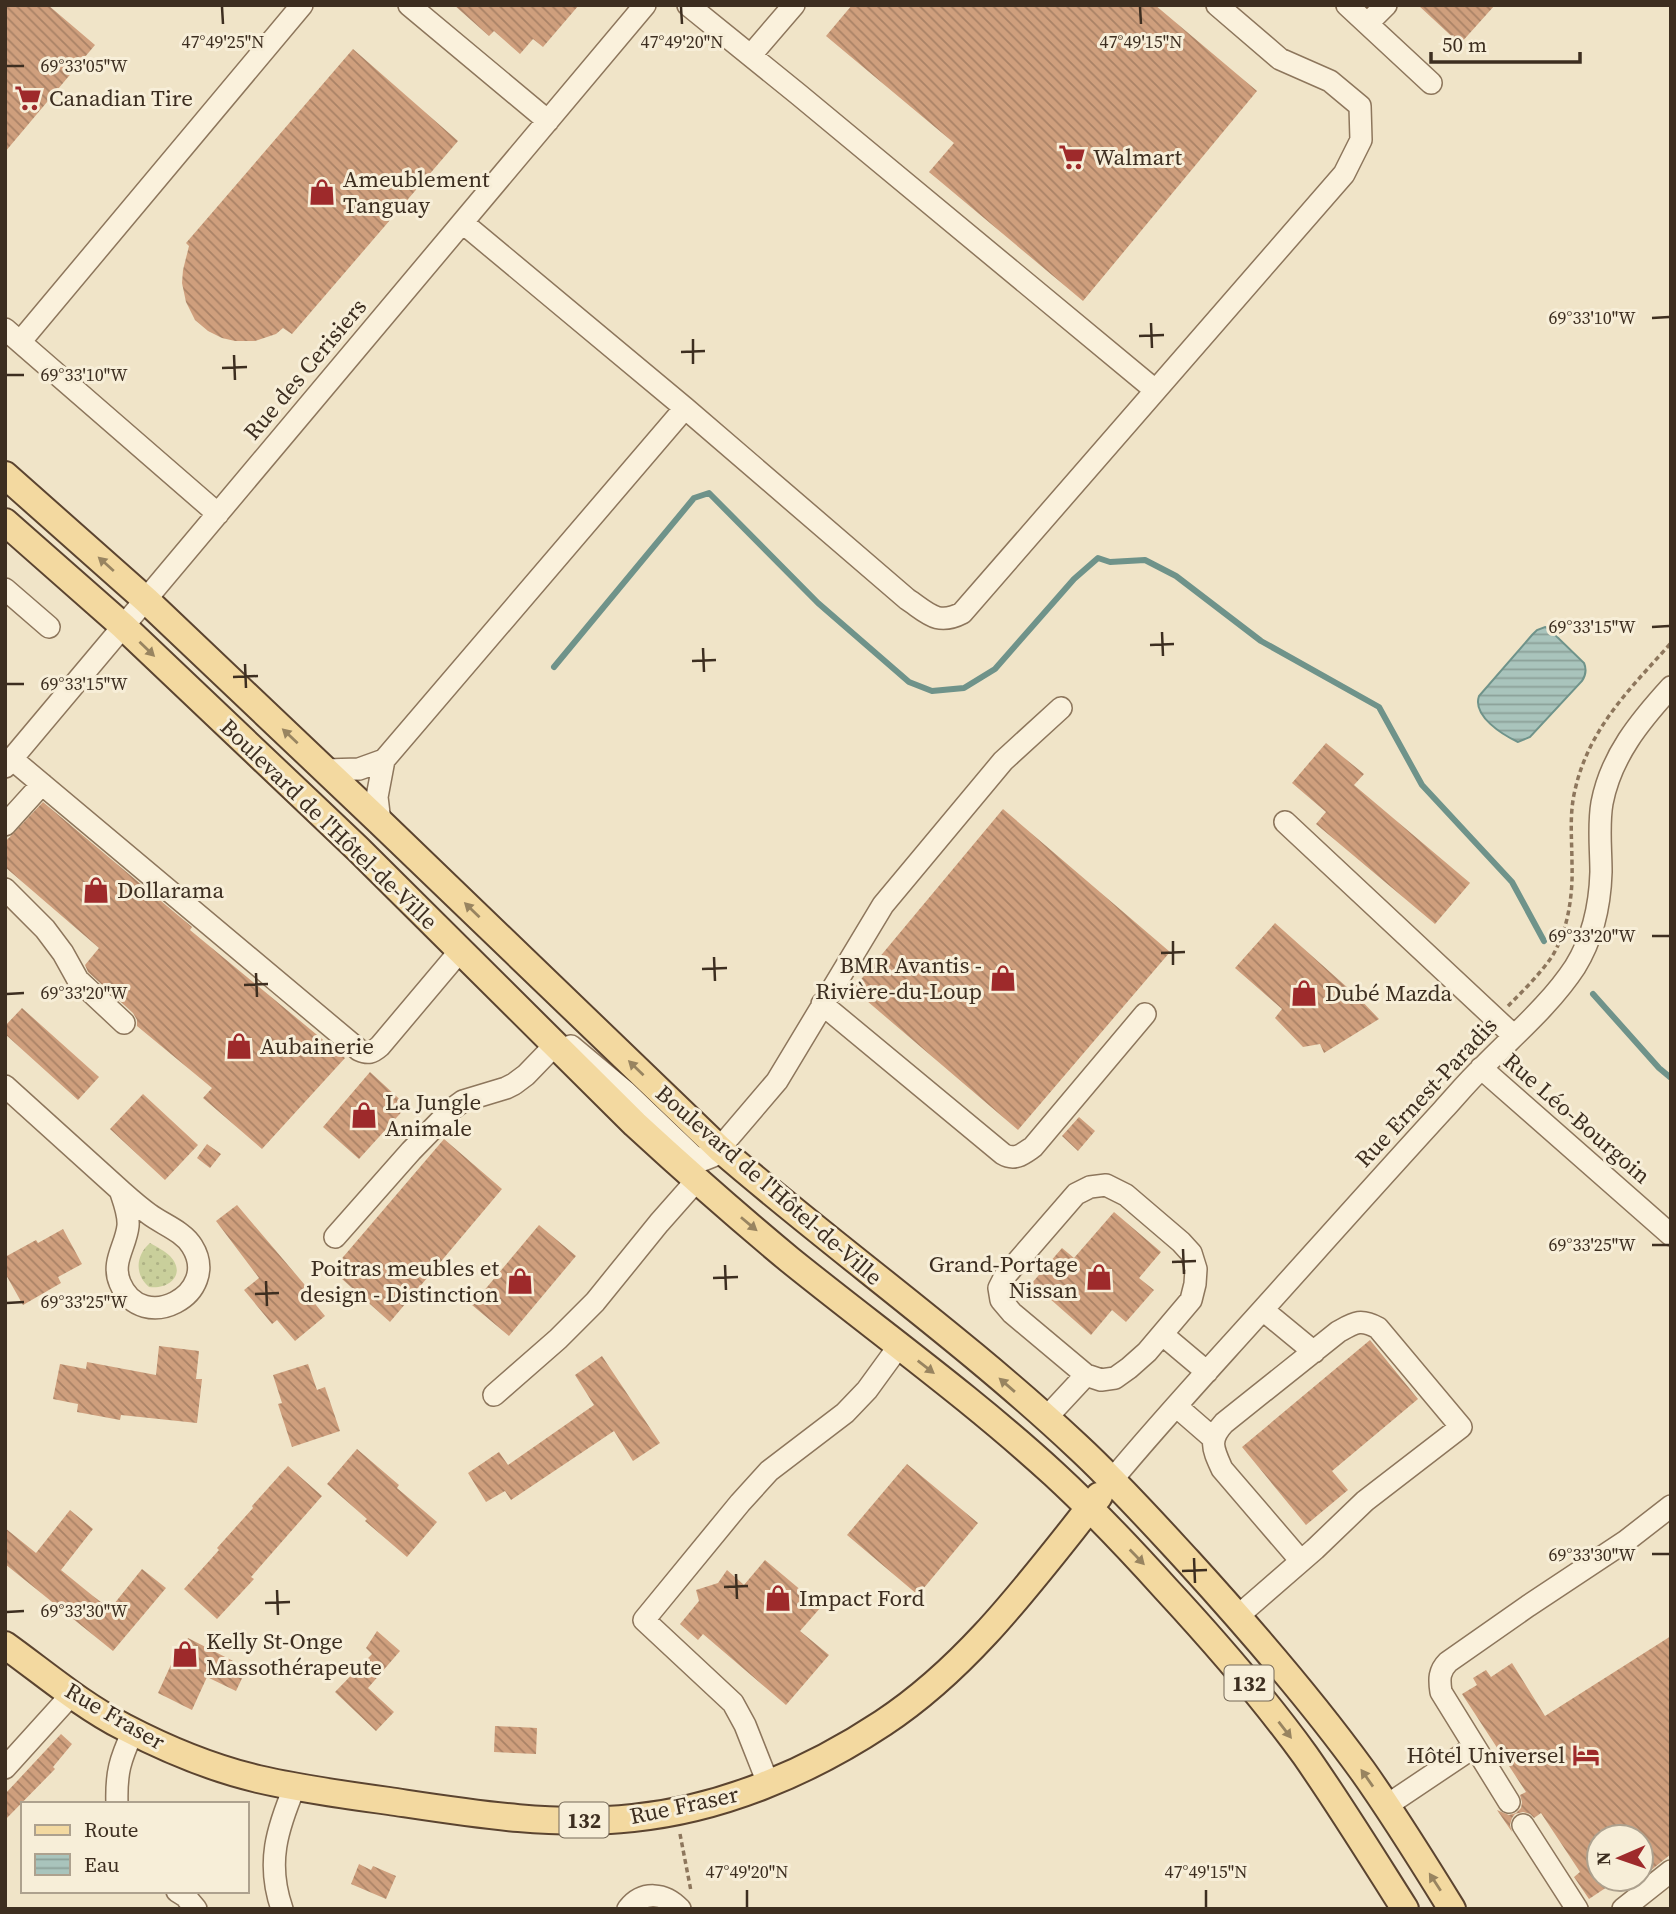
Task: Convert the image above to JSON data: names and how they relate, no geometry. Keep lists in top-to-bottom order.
{
  "streets": {
    "main road": ["Boulevard de l'Hôtel-de-Ville", "132", "Rue Fraser"],
    "street": ["Rue des Cerisiers", "Rue Ernest-Paradis", "Rue Léo-Bourgoin"]
  },
  "crossings": [
    ["Rue des Cerisiers", "Boulevard de l'Hôtel-de-Ville"],
    ["Boulevard de l'Hôtel-de-Ville", "Rue Ernest-Paradis"],
    ["Boulevard de l'Hôtel-de-Ville", "Rue Fraser"],
    ["Rue Ernest-Paradis", "Rue Léo-Bourgoin"],
    ["Rue Ernest-Paradis", "Rue Fraser"]
  ],
  "places": {
    "supermarket": ["Canadian Tire", "Walmart"],
    "shop": [
      "Ameublement Tanguay",
      "Dollarama",
      "BMR Avantis - Rivière-du-Loup",
      "Dubé Mazda",
      "Aubainerie",
      "La Jungle Animale",
      "Grand-Portage Nissan",
      "Poitras meubles et design - Distinction",
      "Impact Ford",
      "Kelly St-Onge Massothérapeute"
    ],
    "hotel": ["Hôtel Universel"]
  },
  "legend": ["Route", "Eau"],
  "scale_bar": "50 m",
  "north": "left",
  "coordinates": [
    "47°49'25\"N",
    "47°49'20\"N",
    "47°49'15\"N",
    "69°33'05\"W",
    "69°33'10\"W",
    "69°33'15\"W",
    "69°33'20\"W",
    "69°33'25\"W",
    "69°33'30\"W"
  ]
}
